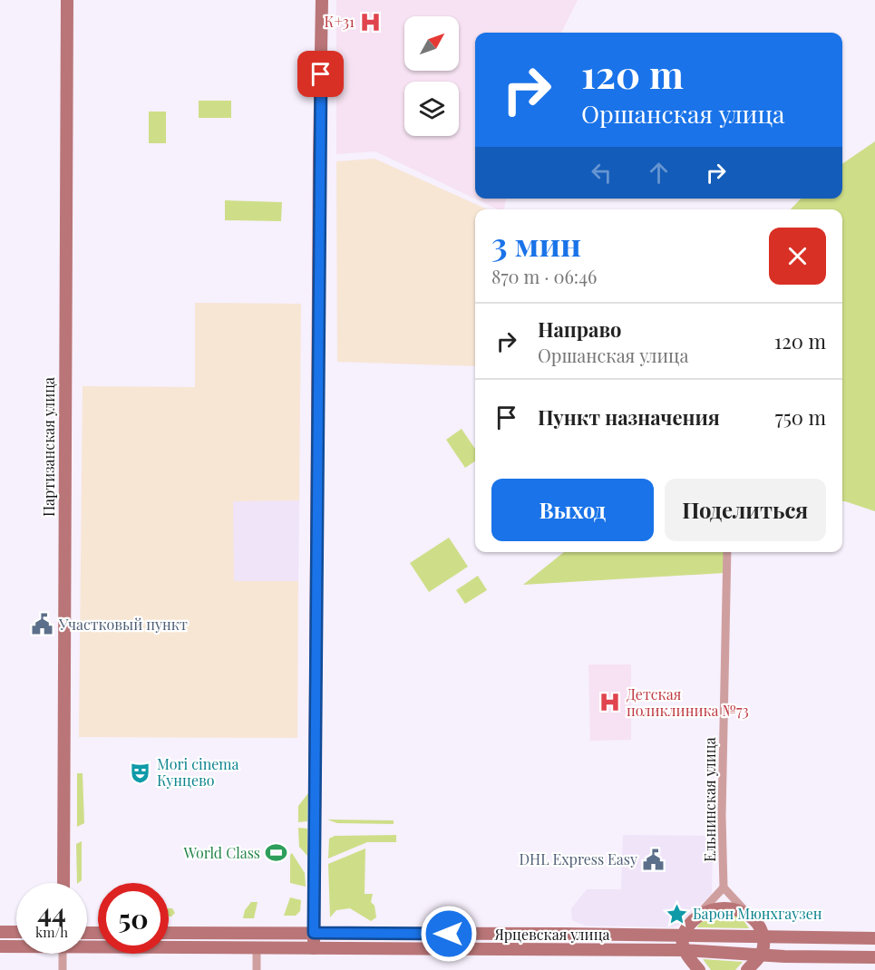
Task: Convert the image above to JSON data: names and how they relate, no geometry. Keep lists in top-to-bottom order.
{
  "streets": {
    "street": ["Партизанская улица", "Ельнинская улица", "Ярцевская улица"]
  },
  "places": {
    "hospital": ["К+31", "Детская поликлиника №73"],
    "public building": ["Участковый пункт", "DHL Express Easy"],
    "theatre": ["Mori cinema Кунцево"],
    "sports": ["World Class"],
    "place": ["Барон Мюнхгаузен"]
  },
  "north": "top right",
  "page": {
    "turn": ["120 m", "Оршанская улица"],
    "heading": ["3 мин", "870 m · 06:46"],
    "list": [
      {
        "name": "Направо",
        "note": "Оршанская улица",
        "value": "120 m"
      },
      {
        "name": "Пункт назначения",
        "value": "750 m"
      }
    ],
    "buttons": ["Выход", "Поделиться"],
    "speed": "44 km/h",
    "limit": "50"
  }
}
